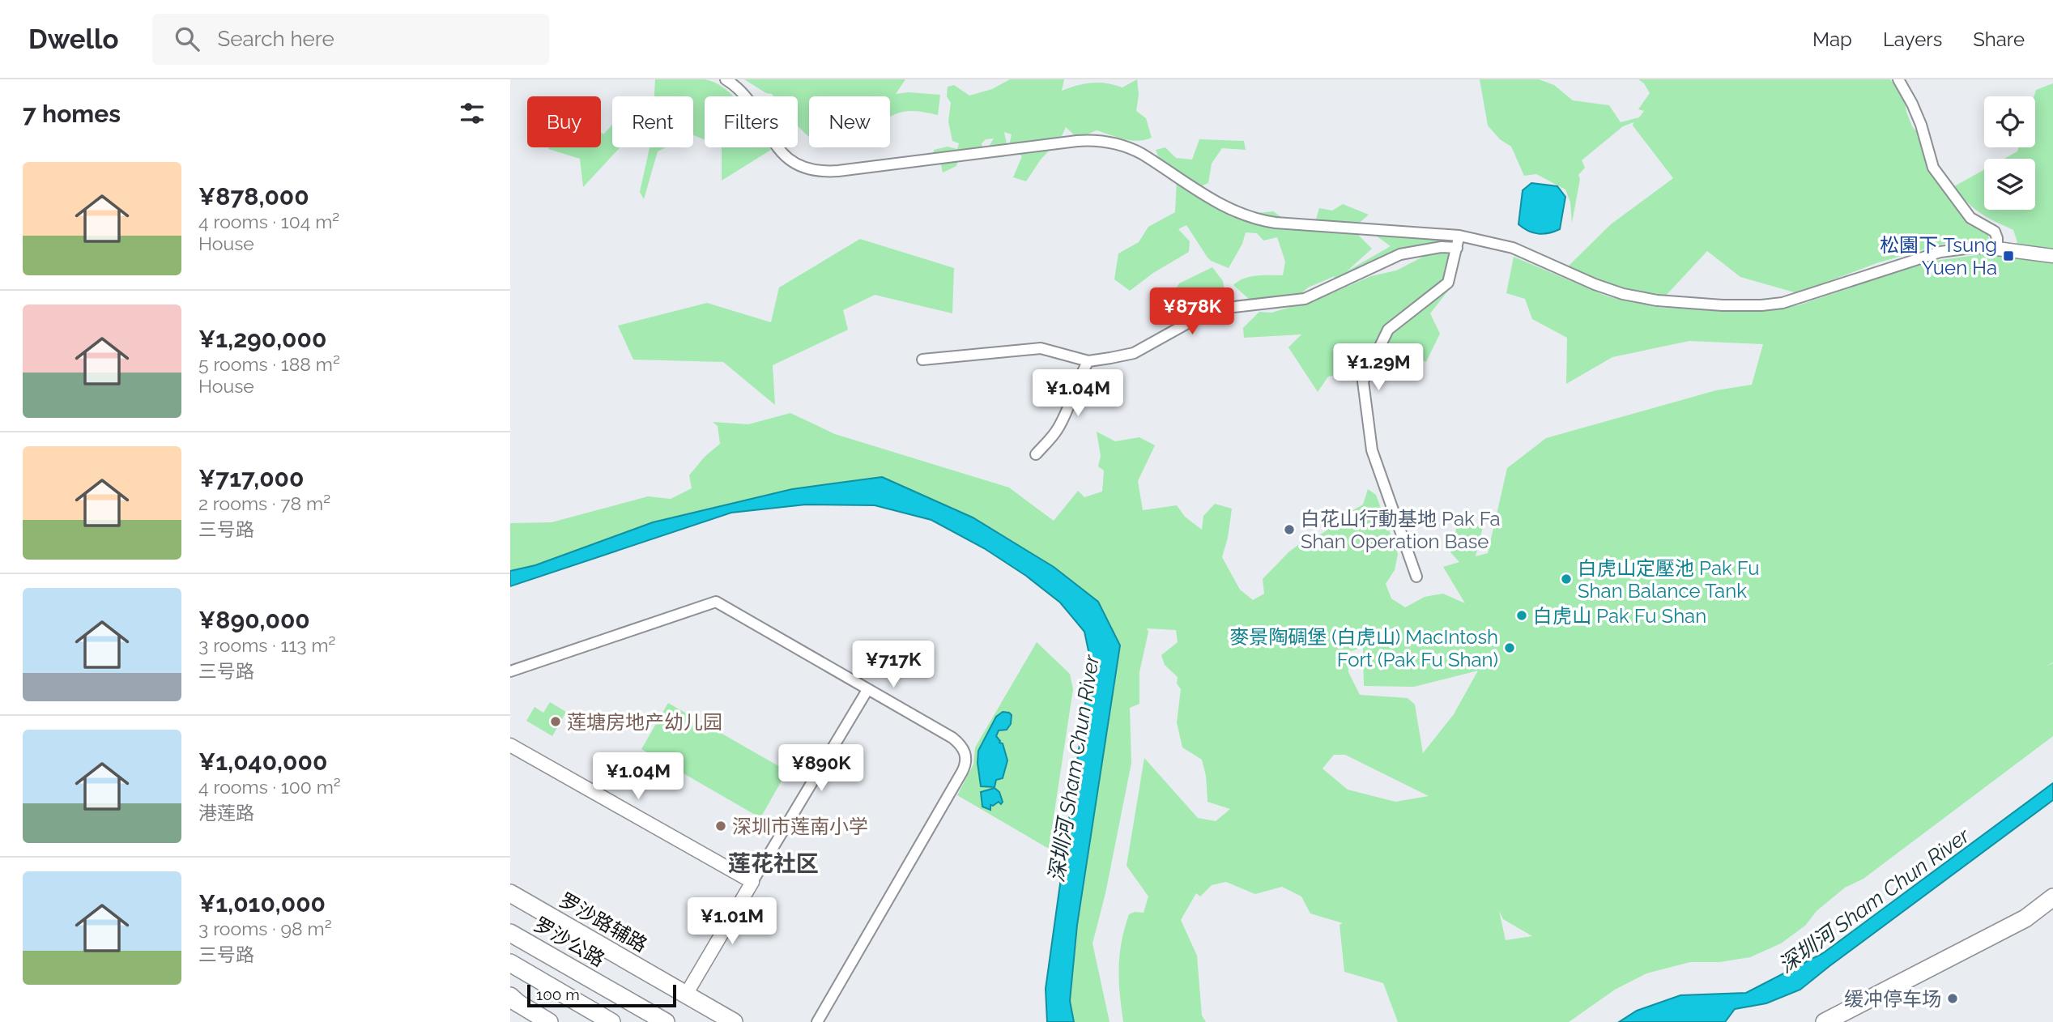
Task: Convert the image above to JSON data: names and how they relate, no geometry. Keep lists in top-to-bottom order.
{
  "streets": {
    "main road": ["罗沙路辅路", "罗沙公路"]
  },
  "districts": ["莲花社区"],
  "water": ["深圳河 Sham Chun River"],
  "places": {
    "transit": ["松園下 Tsung Yuen Ha"],
    "other": [
      "白花山行動基地 Pak Fa Shan Operation Base",
      "白虎山定壓池 Pak Fu Shan Balance Tank",
      "白虎山 Pak Fu Shan",
      "麥景陶碉堡 (白虎山) MacIntosh Fort (Pak Fu Shan)",
      "莲塘房地产幼儿园",
      "深圳市莲南小学",
      "缓冲停车场"
    ]
  },
  "scale_bar": "100 m",
  "page": {
    "header": "Dwello",
    "search": "Search here",
    "nav": ["Map", "Layers", "Share"],
    "heading": "7 homes",
    "chip": [
      "Buy",
      "Rent",
      "Filters",
      "New"
    ],
    "list": [
      {
        "name": "¥878,000",
        "note": "4 rooms · 104 m² · House"
      },
      {
        "name": "¥1,290,000",
        "note": "5 rooms · 188 m² · House"
      },
      {
        "name": "¥717,000",
        "note": "2 rooms · 78 m² · 三号路"
      },
      {
        "name": "¥890,000",
        "note": "3 rooms · 113 m² · 三号路"
      },
      {
        "name": "¥1,040,000",
        "note": "4 rooms · 100 m² · 港莲路"
      },
      {
        "name": "¥1,010,000",
        "note": "3 rooms · 98 m² · 三号路"
      }
    ],
    "price": [
      "¥878K",
      "¥1.29M",
      "¥1.04M",
      "¥717K",
      "¥890K",
      "¥1.04M",
      "¥1.01M"
    ],
    "scale": "100 m"
  }
}
